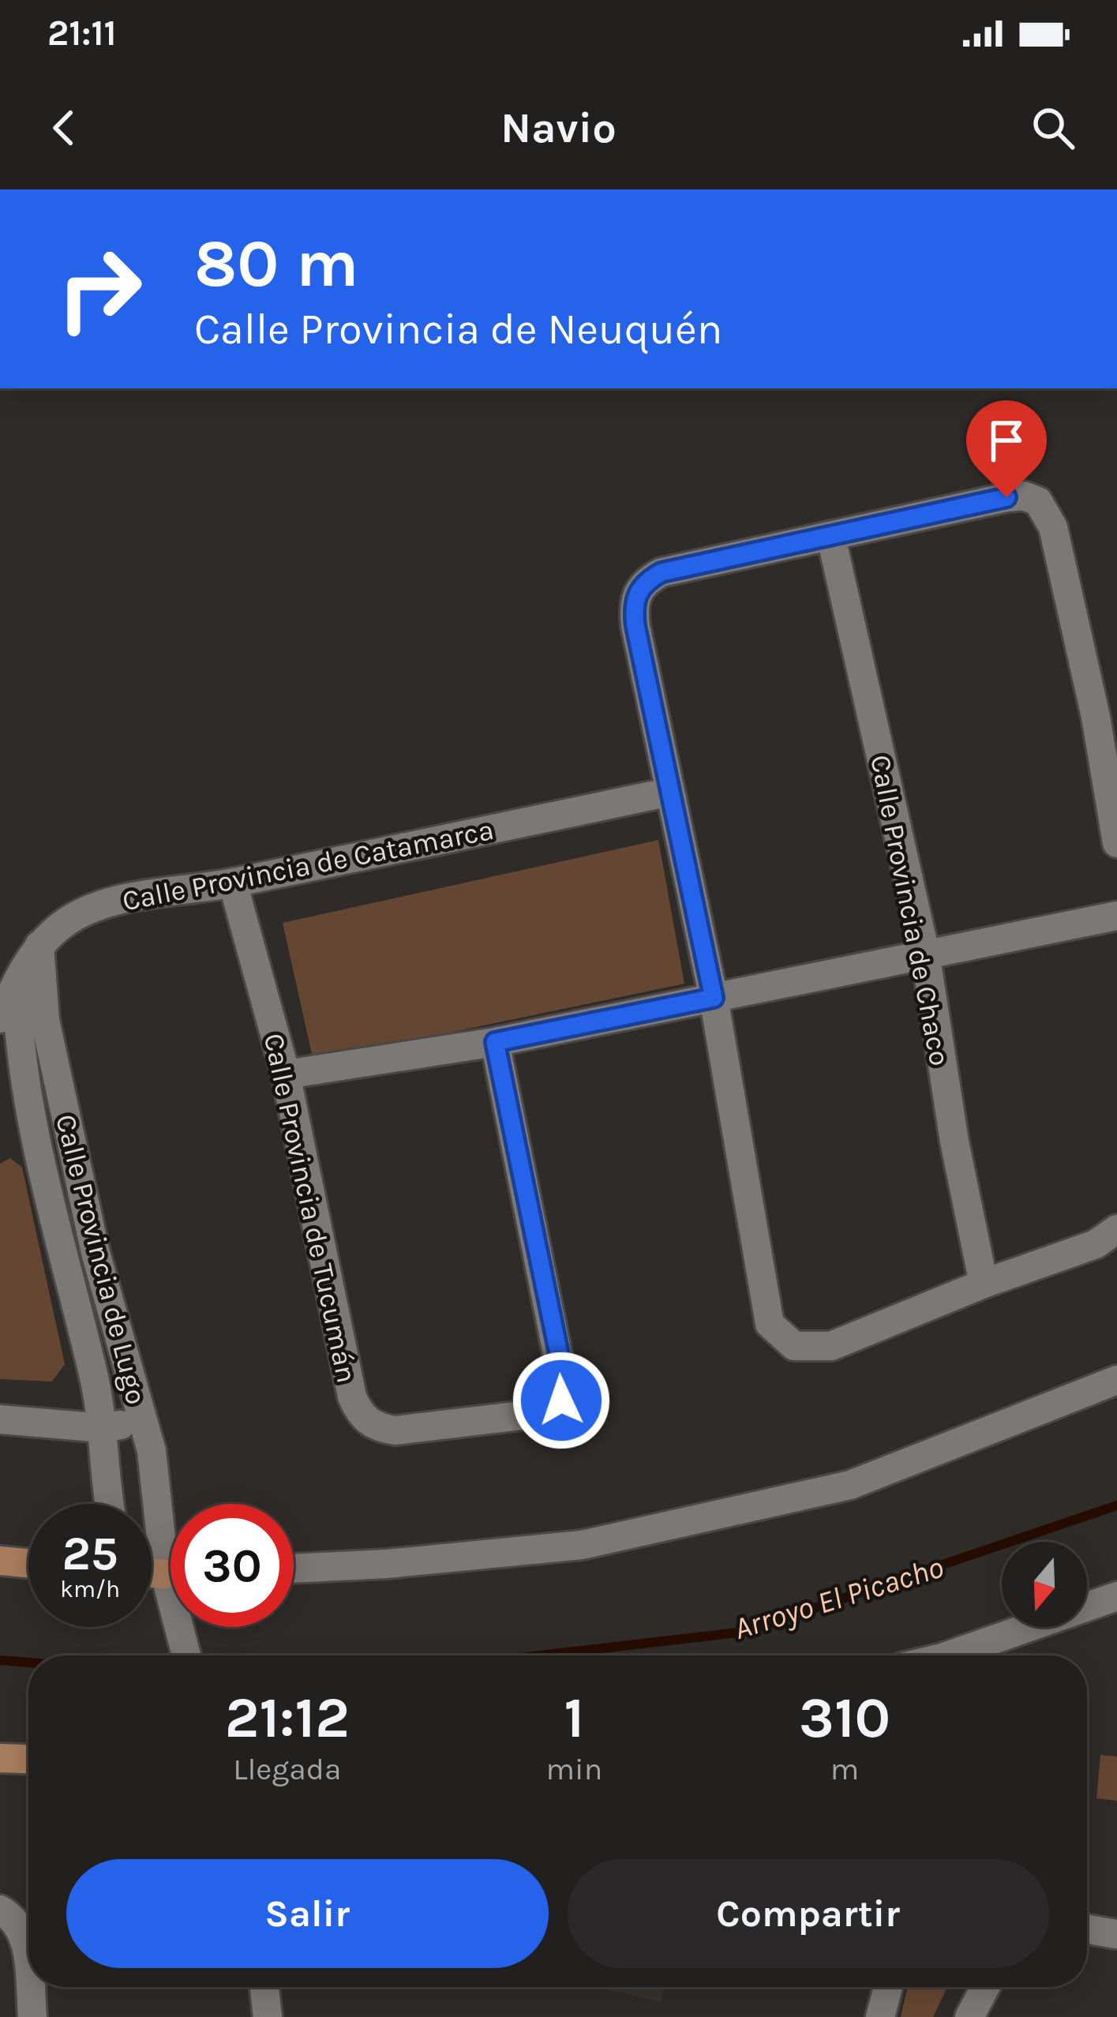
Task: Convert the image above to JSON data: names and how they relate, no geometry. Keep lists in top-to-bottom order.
{
  "streets": {
    "street": [
      "Calle Provincia de Catamarca",
      "Calle Provincia de Chaco",
      "Calle Provincia de Tucumán",
      "Calle Provincia de Lugo"
    ]
  },
  "crossings": [
    ["Calle Provincia de Catamarca", "Calle Provincia de Tucumán"],
    ["Calle Provincia de Catamarca", "Calle Provincia de Lugo"]
  ],
  "water": ["Arroyo El Picacho"],
  "north": "bottom",
  "page": {
    "status": "21:11",
    "header": "Navio",
    "turn": ["80 m", "Calle Provincia de Neuquén"],
    "speed": "25 km/h",
    "limit": "30",
    "eta": [
      "21:12",
      "Llegada",
      "1",
      "min",
      "310",
      "m"
    ],
    "buttons": ["Salir", "Compartir"]
  }
}
